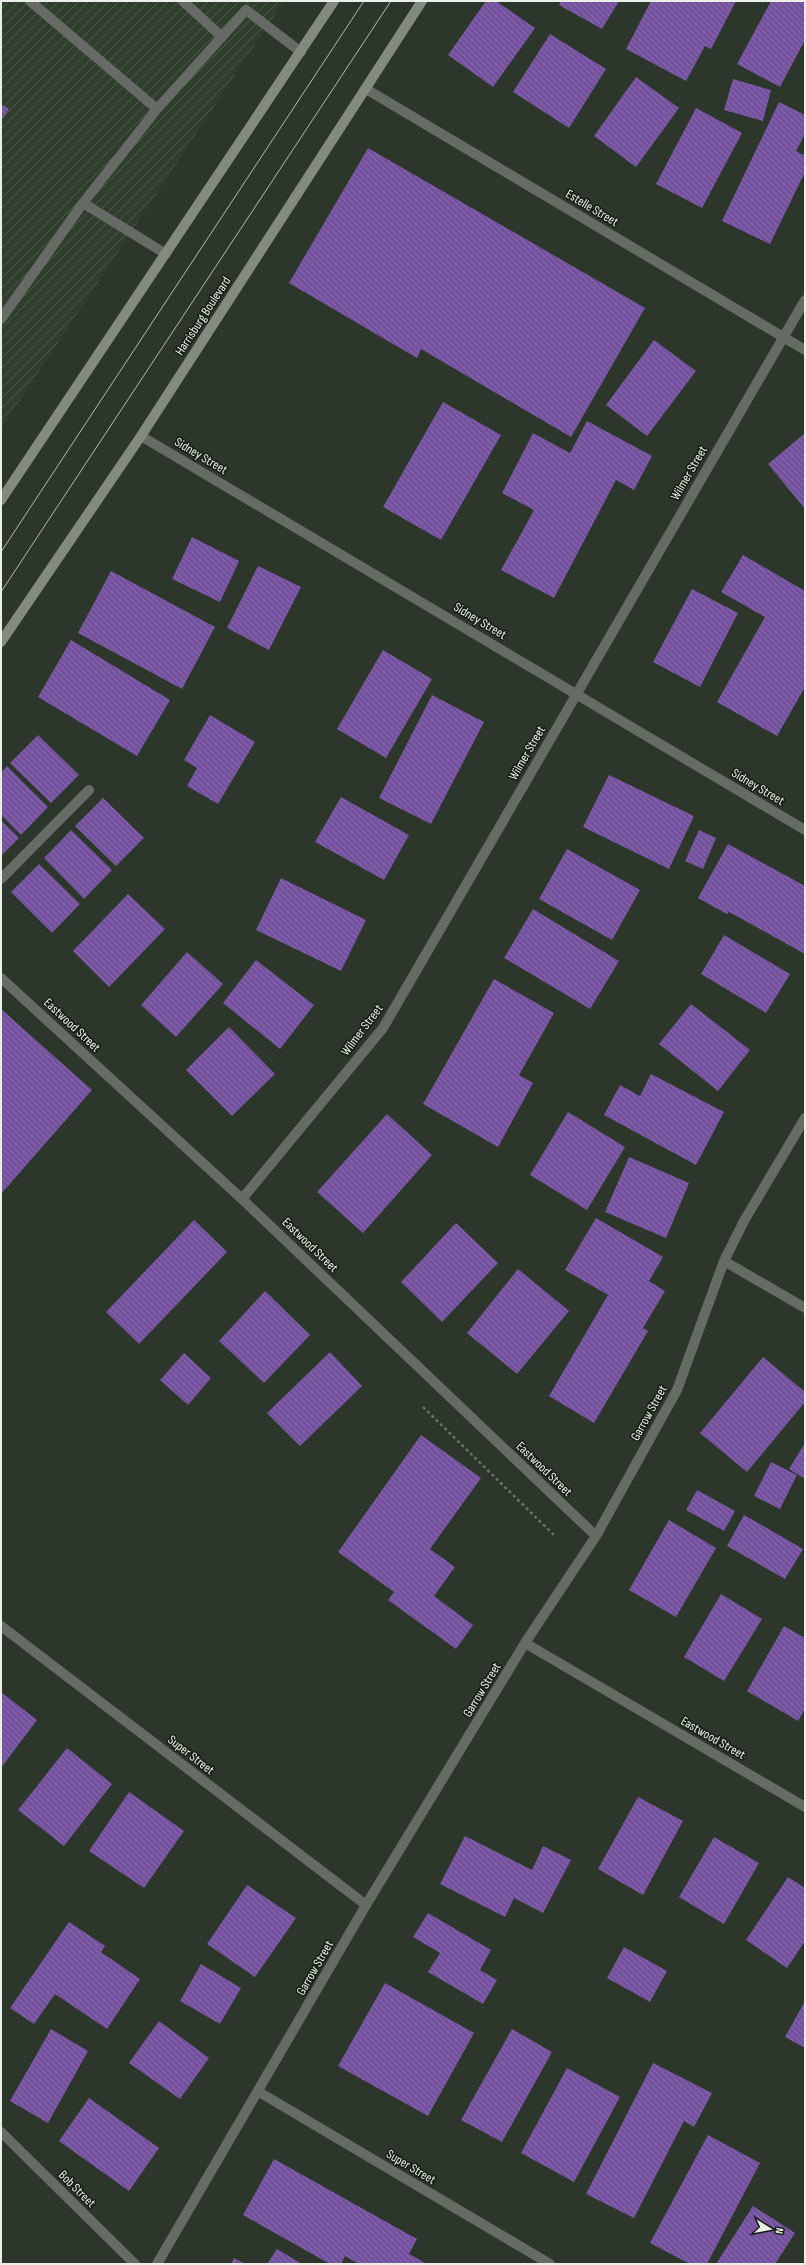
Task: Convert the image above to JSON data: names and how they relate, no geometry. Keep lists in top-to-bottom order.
{
  "streets": {
    "main road": ["Harrisburg Boulevard"],
    "street": [
      "Estelle Street",
      "Sidney Street",
      "Wilmer Street",
      "Eastwood Street",
      "Garrow Street",
      "Super Street",
      "Bob Street"
    ]
  },
  "crossings": [
    ["Estelle Street", "Harrisburg Boulevard"],
    ["Estelle Street", "Wilmer Street"],
    ["Harrisburg Boulevard", "Sidney Street"],
    ["Sidney Street", "Wilmer Street"],
    ["Wilmer Street", "Eastwood Street"],
    ["Eastwood Street", "Garrow Street"],
    ["Garrow Street", "Super Street"]
  ],
  "north": "right"
}
